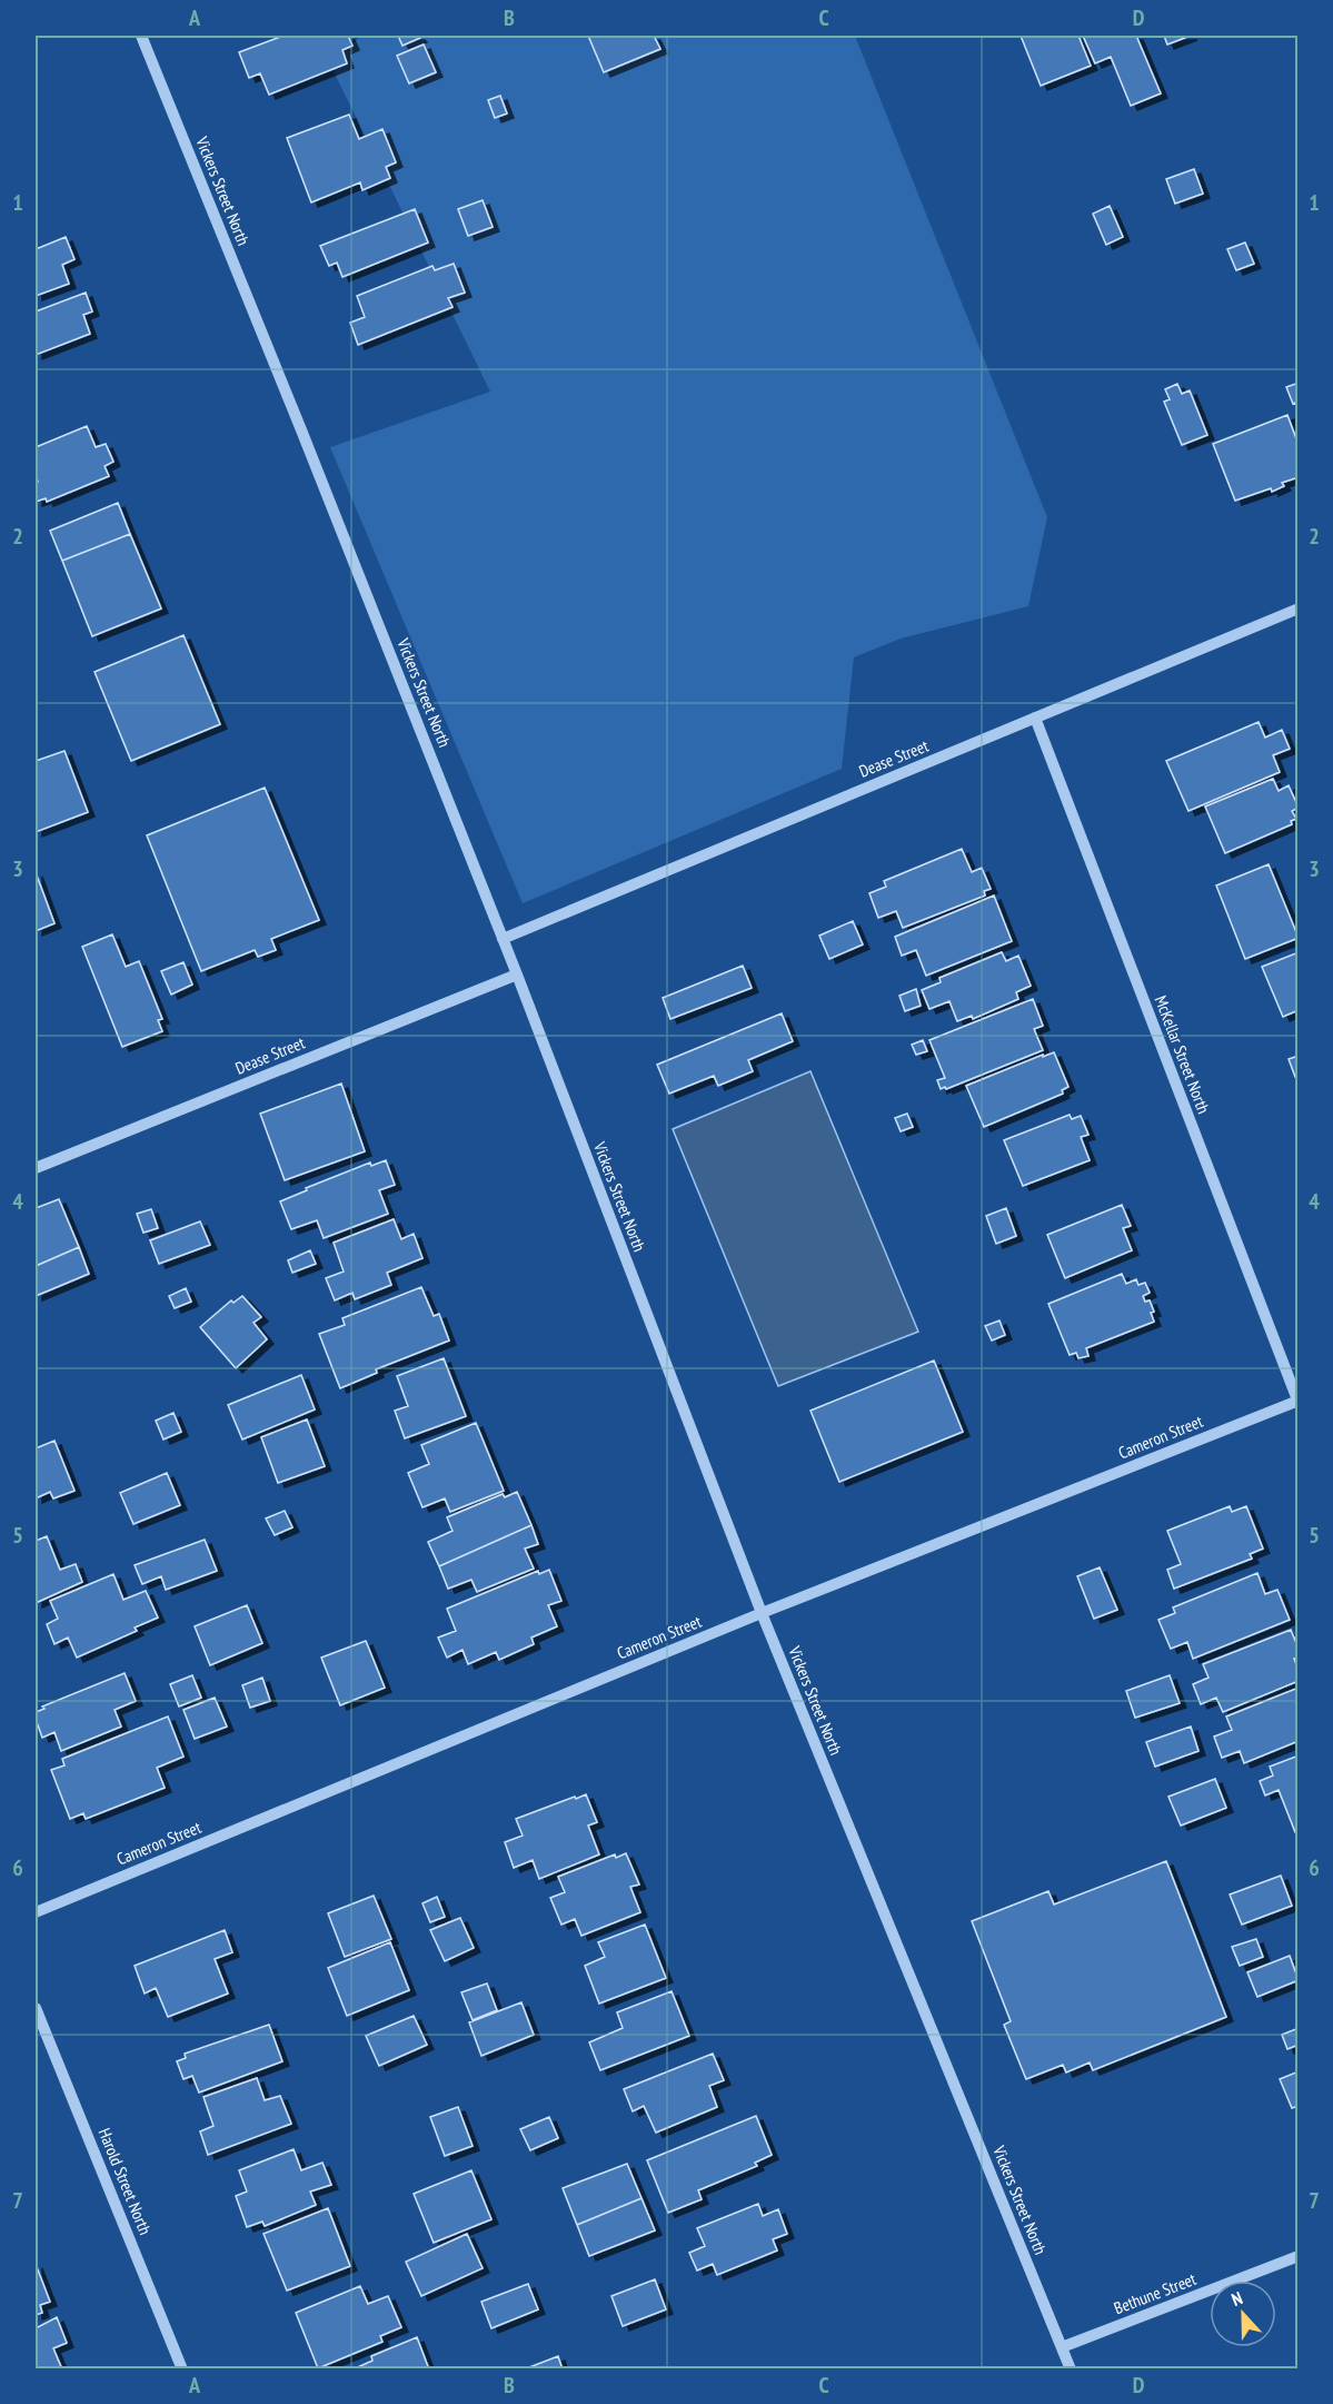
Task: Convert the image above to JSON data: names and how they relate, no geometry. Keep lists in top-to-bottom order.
{
  "streets": {
    "street": [
      "Vickers Street North",
      "Dease Street",
      "McKellar Street North",
      "Cameron Street",
      "Harold Street North",
      "Bethune Street"
    ]
  },
  "crossings": [
    ["Vickers Street North", "Dease Street"],
    ["Vickers Street North", "Cameron Street"],
    ["Vickers Street North", "Bethune Street"],
    ["Dease Street", "McKellar Street North"],
    ["McKellar Street North", "Cameron Street"]
  ],
  "north": "top",
  "grid": {
    "columns": [
      "A",
      "B",
      "C",
      "D"
    ],
    "rows": [
      "1",
      "2",
      "3",
      "4",
      "5",
      "6",
      "7"
    ]
  }
}
